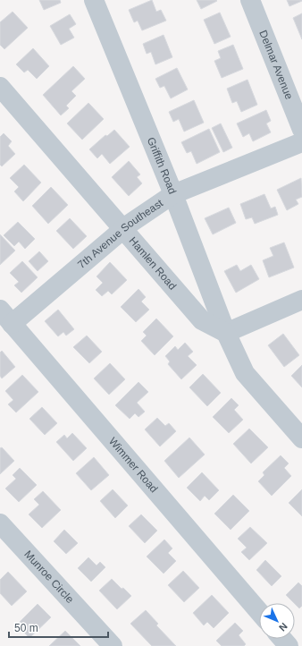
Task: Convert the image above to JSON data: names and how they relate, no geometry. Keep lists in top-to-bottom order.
{
  "streets": {
    "street": [
      "Delmar Avenue",
      "Griffith Road",
      "7th Avenue Southeast",
      "Hamlen Road",
      "Wimmer Road",
      "Munroe Circle"
    ]
  },
  "crossings": [
    ["Griffith Road", "7th Avenue Southeast"],
    ["Griffith Road", "Hamlen Road"],
    ["7th Avenue Southeast", "Hamlen Road"],
    ["7th Avenue Southeast", "Wimmer Road"]
  ],
  "scale_bar": "50 m",
  "north": "bottom right"
}
